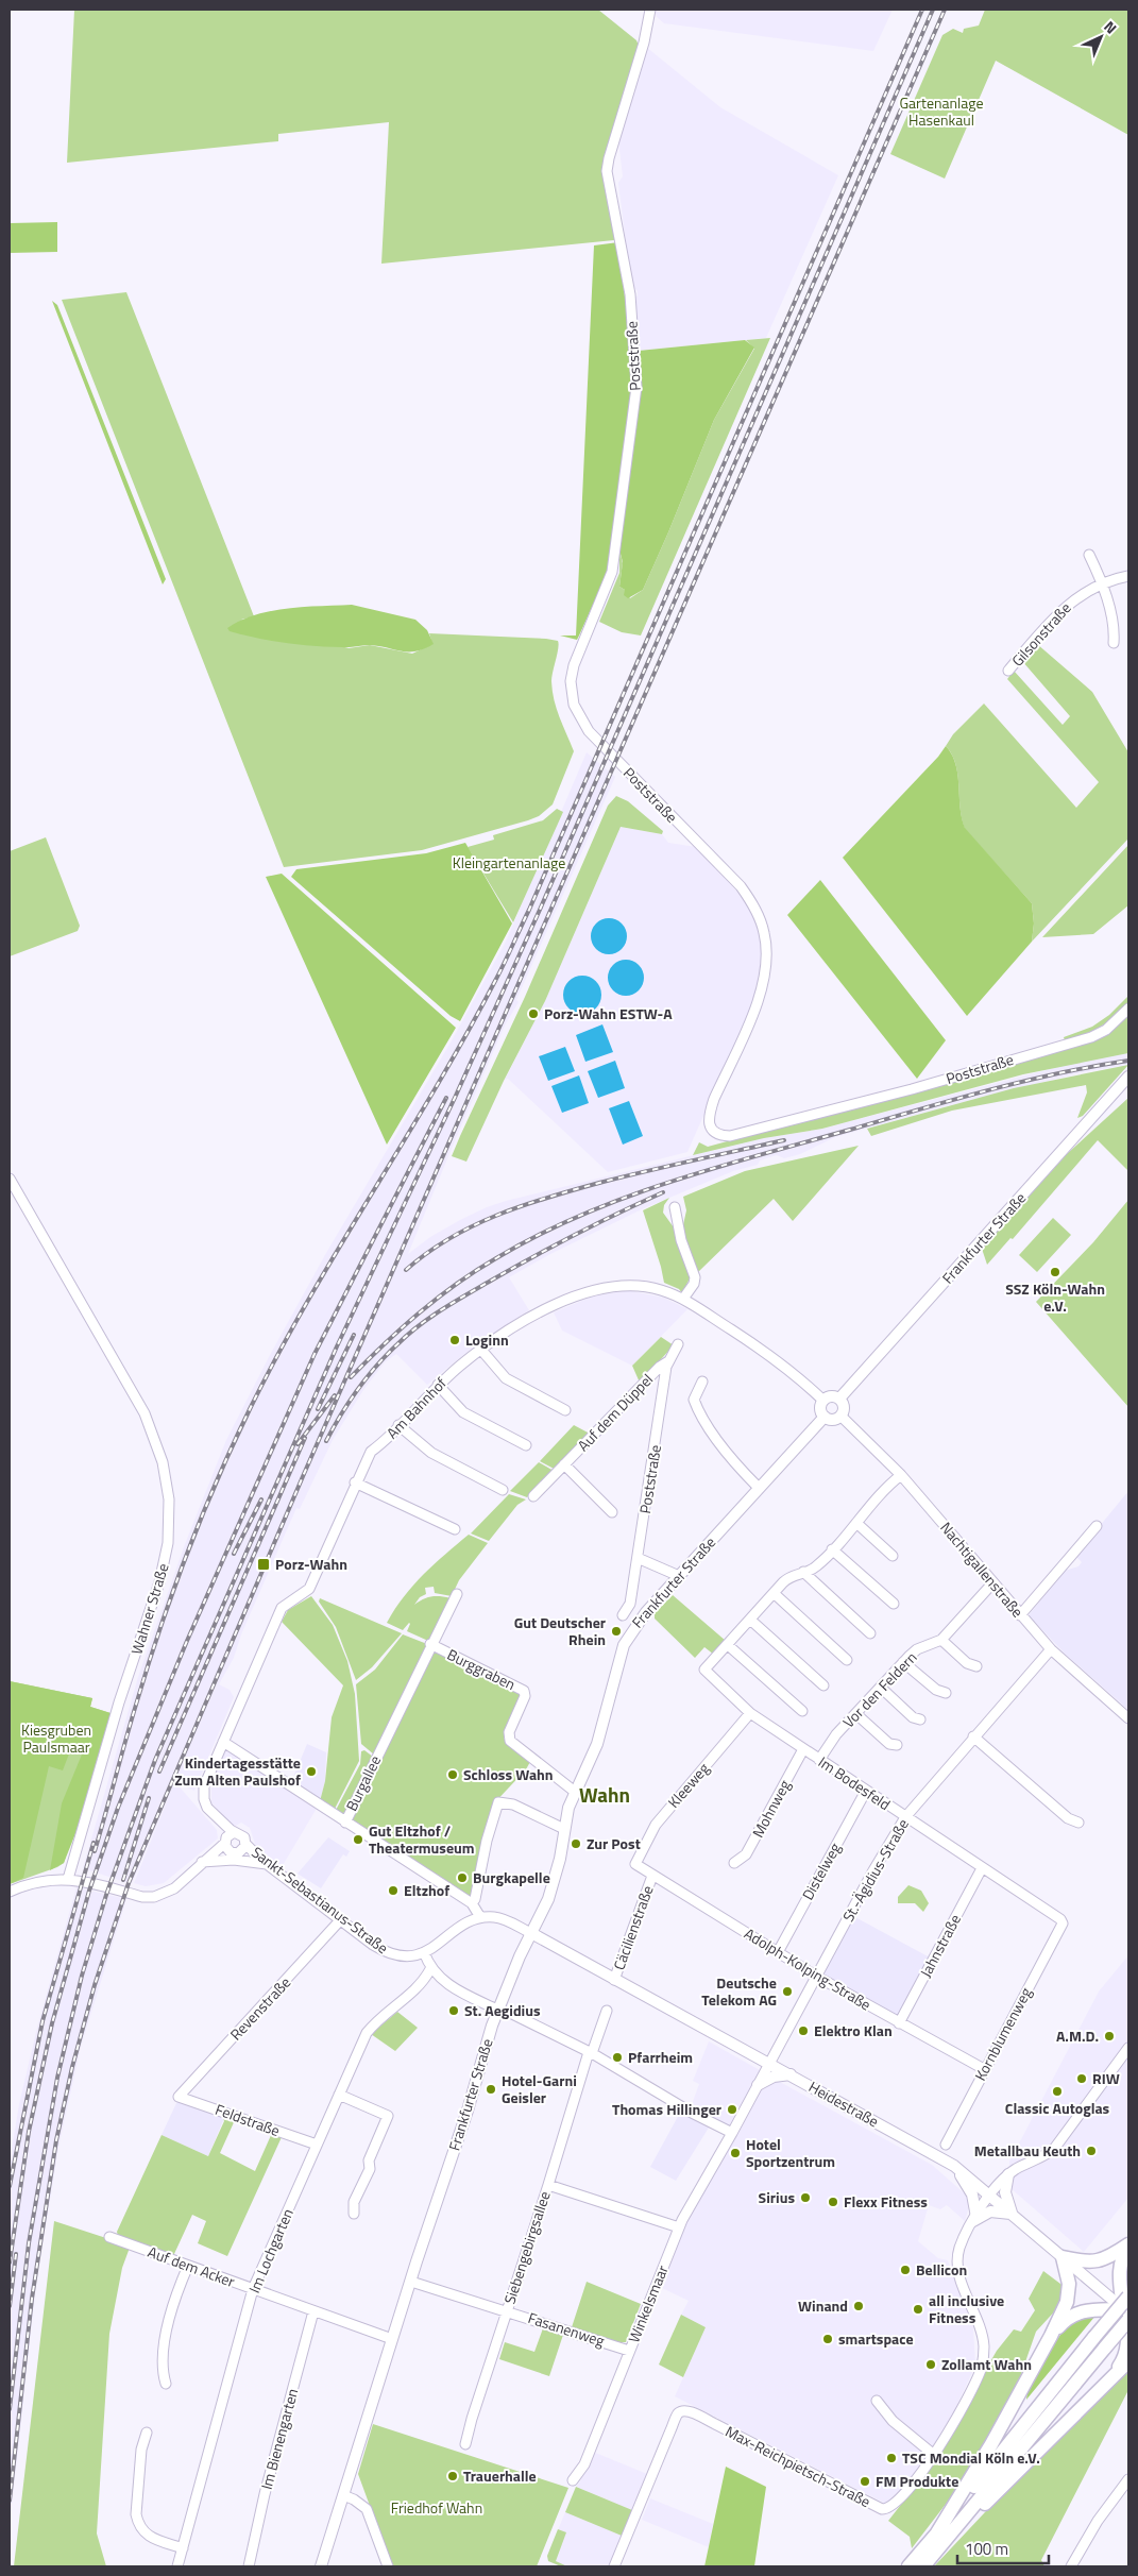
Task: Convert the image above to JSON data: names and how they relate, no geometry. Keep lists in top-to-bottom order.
{
  "streets": {
    "main road": ["Frankfurter Straße", "Heidestraße"],
    "street": [
      "Poststraße",
      "Gilsonstraße",
      "Am Bahnhof",
      "Auf dem Düppel",
      "Nachtigallenstraße",
      "Wahner Straße",
      "Burggraben",
      "Vor den Feldern",
      "Burgallee",
      "Im Bodesfeld",
      "Kleeweg",
      "Mohnweg",
      "St.-Ägidius-Straße",
      "Distelweg",
      "Sankt-Sebastianus-Straße",
      "Cäcilienstraße",
      "Jahnstraße",
      "Adolph-Kolping-Straße",
      "Revenstraße",
      "Kornblumenweg",
      "Feldstraße",
      "Siebengebirgsallee",
      "Im Lochgarten",
      "Auf dem Acker",
      "Winkelsmaar",
      "Fasanenweg",
      "Im Bienengarten",
      "Max-Reichpietsch-Straße"
    ]
  },
  "crossings": [
    ["Poststraße", "Auf dem Düppel"],
    ["Frankfurter Straße", "Am Bahnhof"],
    ["Frankfurter Straße", "Nachtigallenstraße"],
    ["Frankfurter Straße", "Burggraben"],
    ["Frankfurter Straße", "Heidestraße"],
    ["Frankfurter Straße", "Auf dem Acker"],
    ["Frankfurter Straße", "Fasanenweg"],
    ["Am Bahnhof", "Nachtigallenstraße"],
    ["Nachtigallenstraße", "Vor den Feldern"],
    ["Nachtigallenstraße", "St.-Ägidius-Straße"],
    ["Burggraben", "Burgallee"],
    ["Vor den Feldern", "Im Bodesfeld"],
    ["Burgallee", "Sankt-Sebastianus-Straße"],
    ["Im Bodesfeld", "Kleeweg"],
    ["Im Bodesfeld", "Mohnweg"],
    ["Im Bodesfeld", "St.-Ägidius-Straße"],
    ["Im Bodesfeld", "Distelweg"],
    ["Im Bodesfeld", "Jahnstraße"],
    ["Im Bodesfeld", "Kornblumenweg"],
    ["Kleeweg", "Adolph-Kolping-Straße"],
    ["St.-Ägidius-Straße", "Adolph-Kolping-Straße"],
    ["St.-Ägidius-Straße", "Heidestraße"],
    ["St.-Ägidius-Straße", "Winkelsmaar"],
    ["Distelweg", "Adolph-Kolping-Straße"],
    ["Sankt-Sebastianus-Straße", "Revenstraße"],
    ["Cäcilienstraße", "Adolph-Kolping-Straße"],
    ["Cäcilienstraße", "Heidestraße"],
    ["Jahnstraße", "Adolph-Kolping-Straße"],
    ["Adolph-Kolping-Straße", "Kornblumenweg"],
    ["Revenstraße", "Feldstraße"],
    ["Heidestraße", "Max-Reichpietsch-Straße"],
    ["Feldstraße", "Im Lochgarten"],
    ["Siebengebirgsallee", "Fasanenweg"],
    ["Im Lochgarten", "Auf dem Acker"],
    ["Auf dem Acker", "Im Bienengarten"],
    ["Winkelsmaar", "Fasanenweg"]
  ],
  "districts": ["Wahn"],
  "parks": [
    "Gartenanlage Hasenkaul",
    "Kleingartenanlage",
    "Kiesgruben Paulsmaar",
    "Friedhof Wahn"
  ],
  "places": {
    "other": [
      "Porz-Wahn ESTW-A",
      "SSZ Köln-Wahn e.V.",
      "Loginn",
      "Gut Deutscher Rhein",
      "Kindertagesstätte Zum Alten Paulshof",
      "Schloss Wahn",
      "Gut Eltzhof / Theatermuseum",
      "Zur Post",
      "Burgkapelle",
      "Eltzhof",
      "Deutsche Telekom AG",
      "St. Aegidius",
      "Elektro Klan",
      "A.M.D.",
      "Pfarrheim",
      "RIW",
      "Hotel-Garni Geisler",
      "Classic Autoglas",
      "Thomas Hillinger",
      "Metallbau Keuth",
      "Hotel Sportzentrum",
      "Sirius",
      "Flexx Fitness",
      "Bellicon",
      "Winand",
      "all inclusive Fitness",
      "smartspace",
      "Zollamt Wahn",
      "TSC Mondial Köln e.V.",
      "Trauerhalle",
      "FM Produkte"
    ],
    "transit": ["Porz-Wahn"]
  },
  "scale_bar": "100 m",
  "north": "top right"
}
